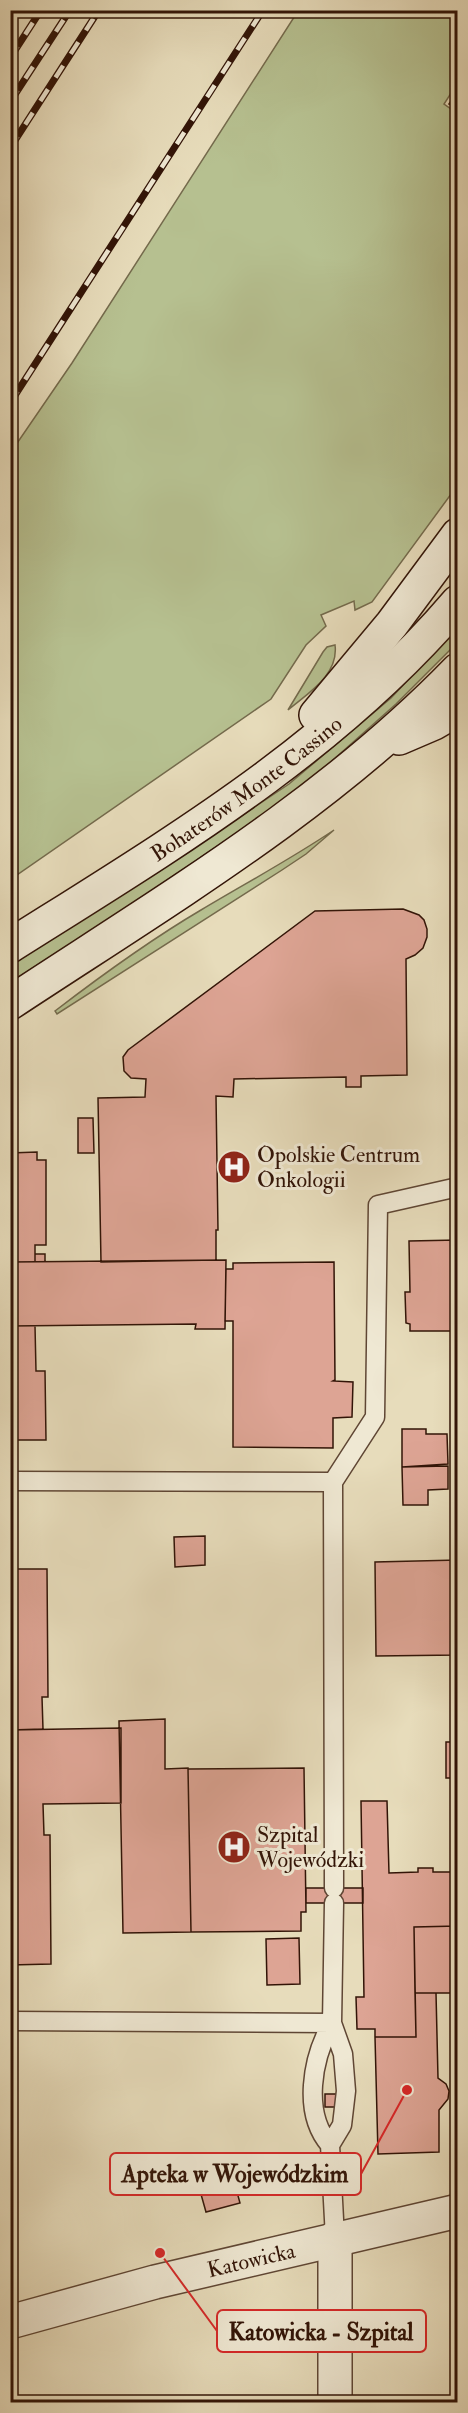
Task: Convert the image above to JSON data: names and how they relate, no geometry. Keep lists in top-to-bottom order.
{
  "streets": {
    "main road": ["Bohaterów Monte Cassino", "Katowicka"]
  },
  "places": {
    "hospital": ["Opolskie Centrum Onkologii", "Szpital Wojewódzki"],
    "other": ["Apteka w Wojewódzkim", "Katowicka - Szpital"]
  }
}
